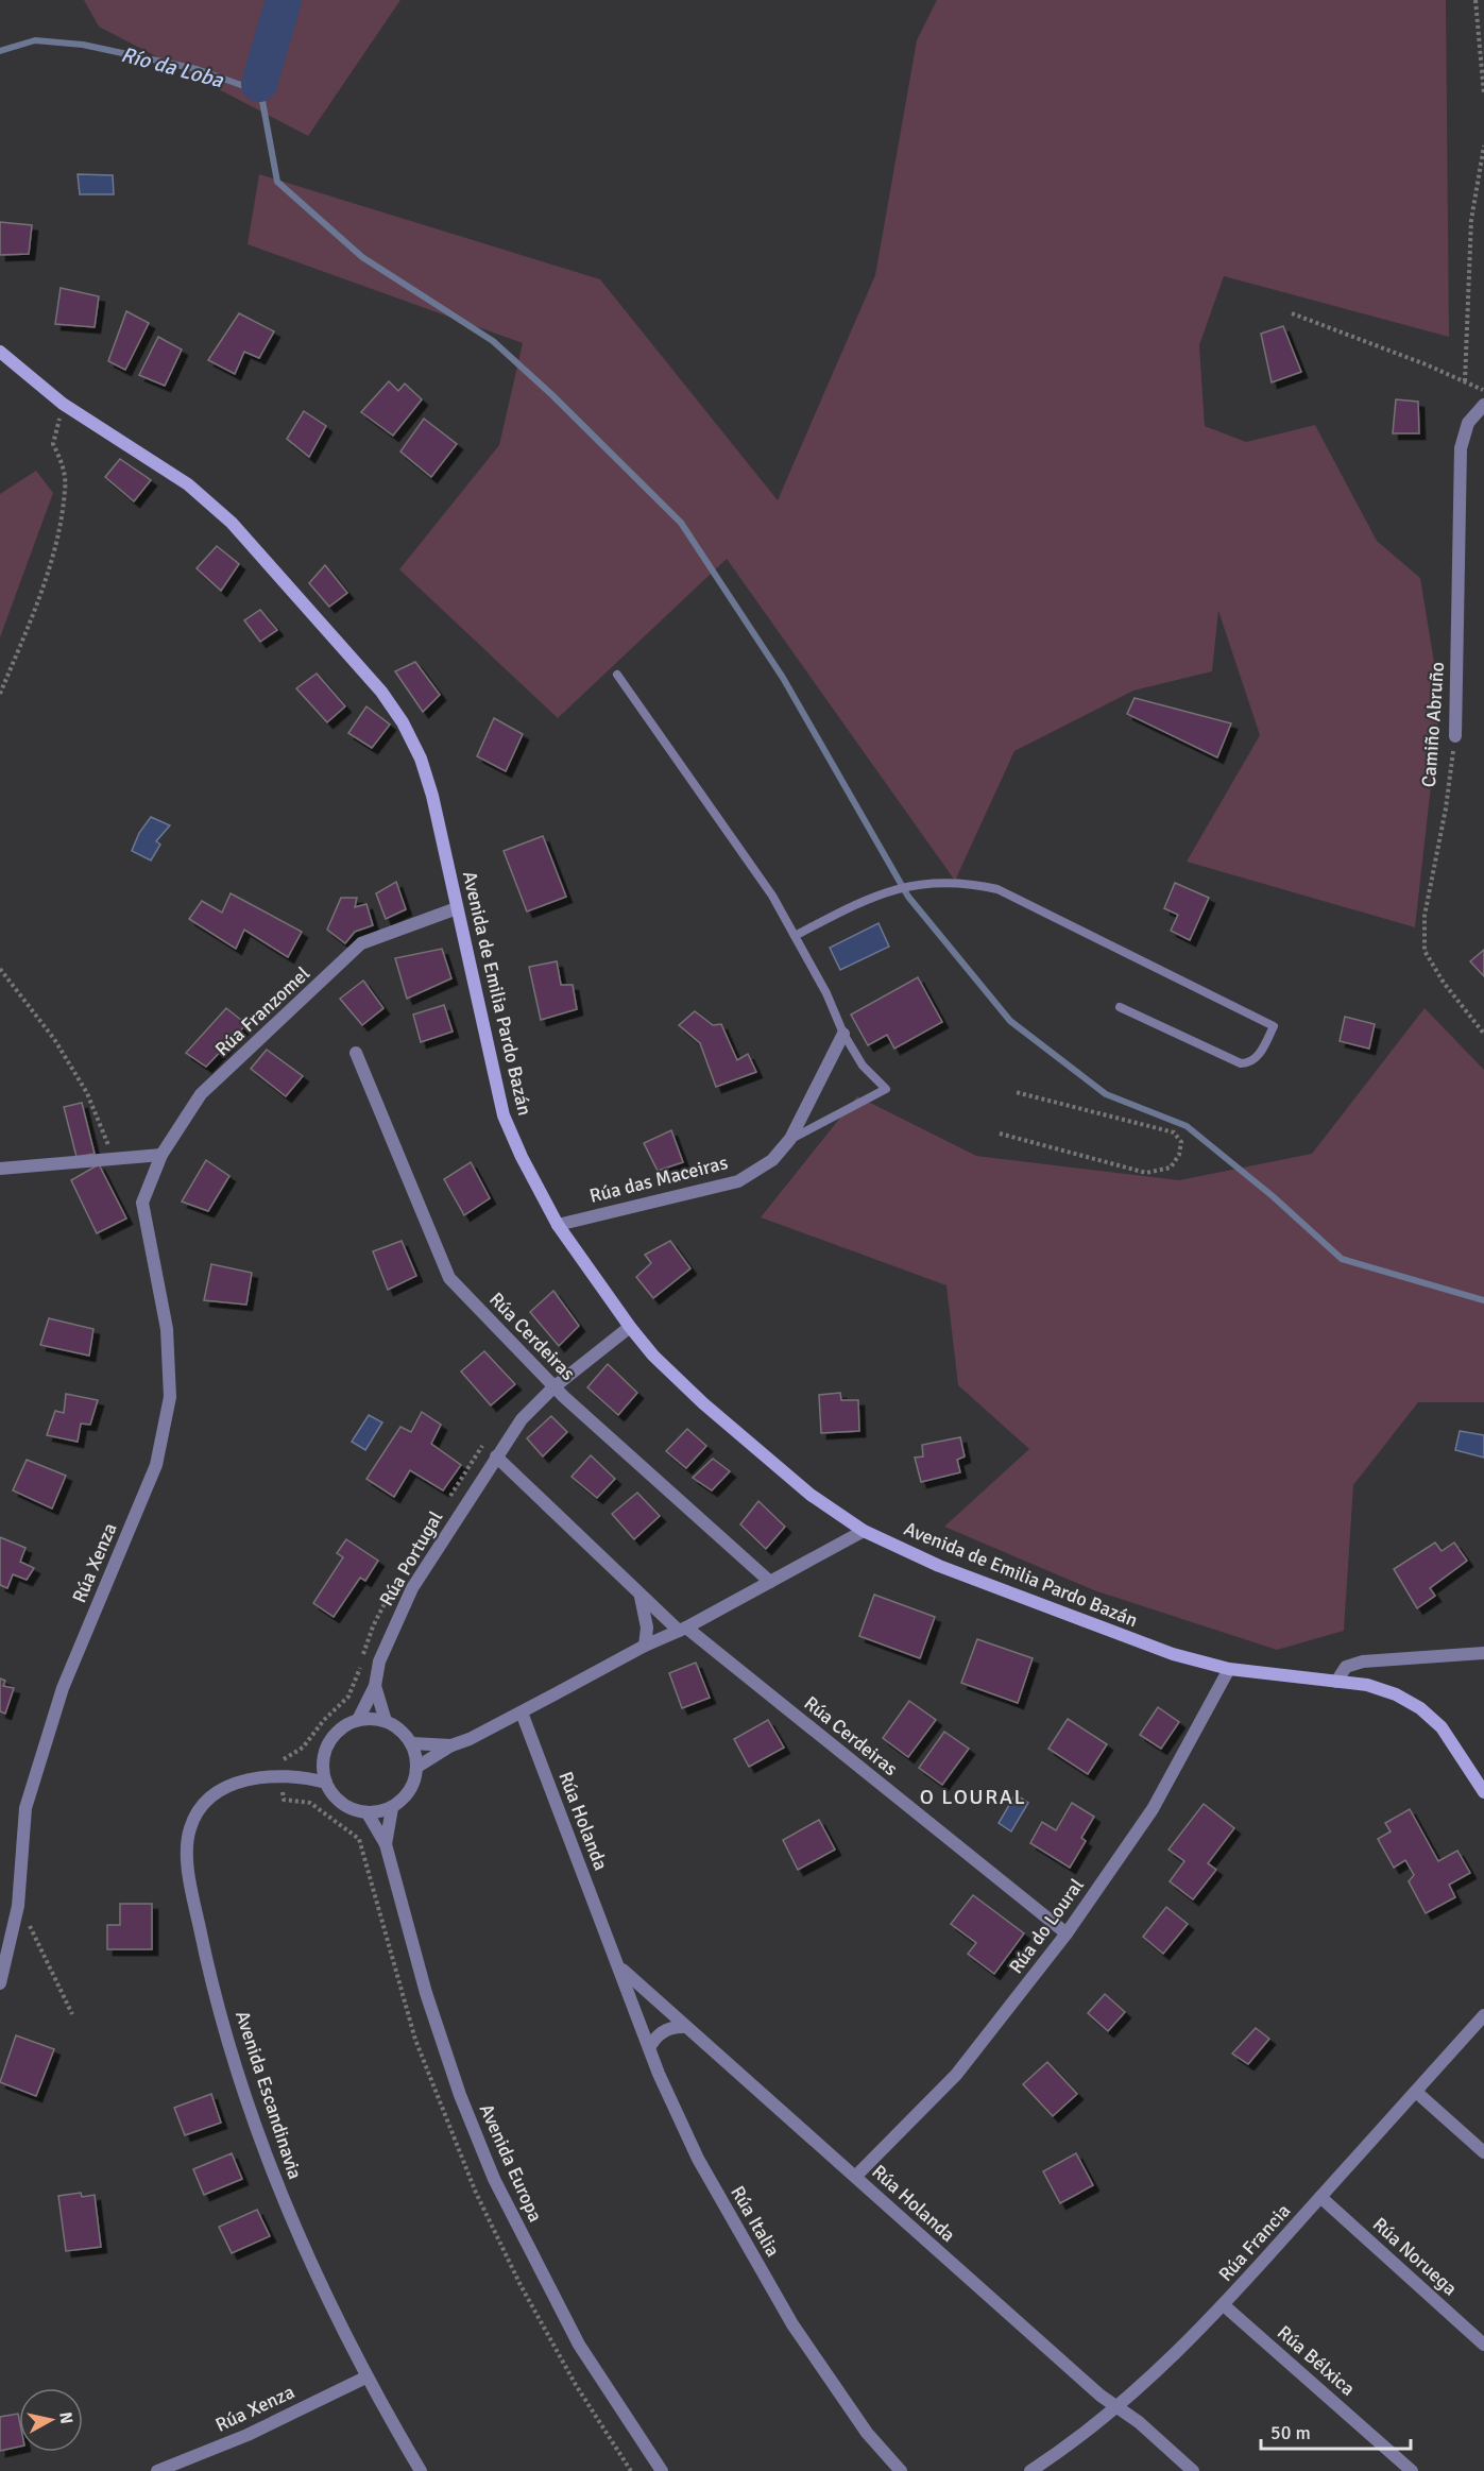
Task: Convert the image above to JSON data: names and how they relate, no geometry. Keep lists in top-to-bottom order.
{
  "streets": {
    "street": [
      "Camiño Abruño",
      "Avenida de Emilia Pardo Bazán",
      "Rúa Franzomel",
      "Rúa das Maceiras",
      "Rúa Cerdeiras",
      "Rúa Portugal",
      "Rúa Xenza",
      "Rúa Holanda",
      "Rúa do Loural",
      "Avenida Escandinavia",
      "Avenida Europa",
      "Rúa Italia",
      "Rúa Francia",
      "Rúa Noruega",
      "Rúa Bélxica"
    ]
  },
  "crossings": [
    ["Avenida de Emilia Pardo Bazán", "Rúa Franzomel"],
    ["Avenida de Emilia Pardo Bazán", "Rúa das Maceiras"],
    ["Avenida de Emilia Pardo Bazán", "Rúa Portugal"],
    ["Avenida de Emilia Pardo Bazán", "Rúa do Loural"],
    ["Rúa Franzomel", "Rúa Xenza"],
    ["Rúa Cerdeiras", "Rúa Portugal"],
    ["Rúa Cerdeiras", "Rúa do Loural"],
    ["Rúa Portugal", "Avenida Escandinavia"],
    ["Rúa Portugal", "Avenida Europa"],
    ["Rúa Xenza", "Avenida Escandinavia"],
    ["Rúa Holanda", "Rúa do Loural"],
    ["Rúa Holanda", "Rúa Italia"],
    ["Rúa Holanda", "Rúa Francia"],
    ["Avenida Escandinavia", "Avenida Europa"],
    ["Rúa Francia", "Rúa Noruega"],
    ["Rúa Francia", "Rúa Bélxica"]
  ],
  "districts": ["O LOURAL"],
  "water": ["Río da Loba"],
  "scale_bar": "50 m",
  "north": "right"
}
